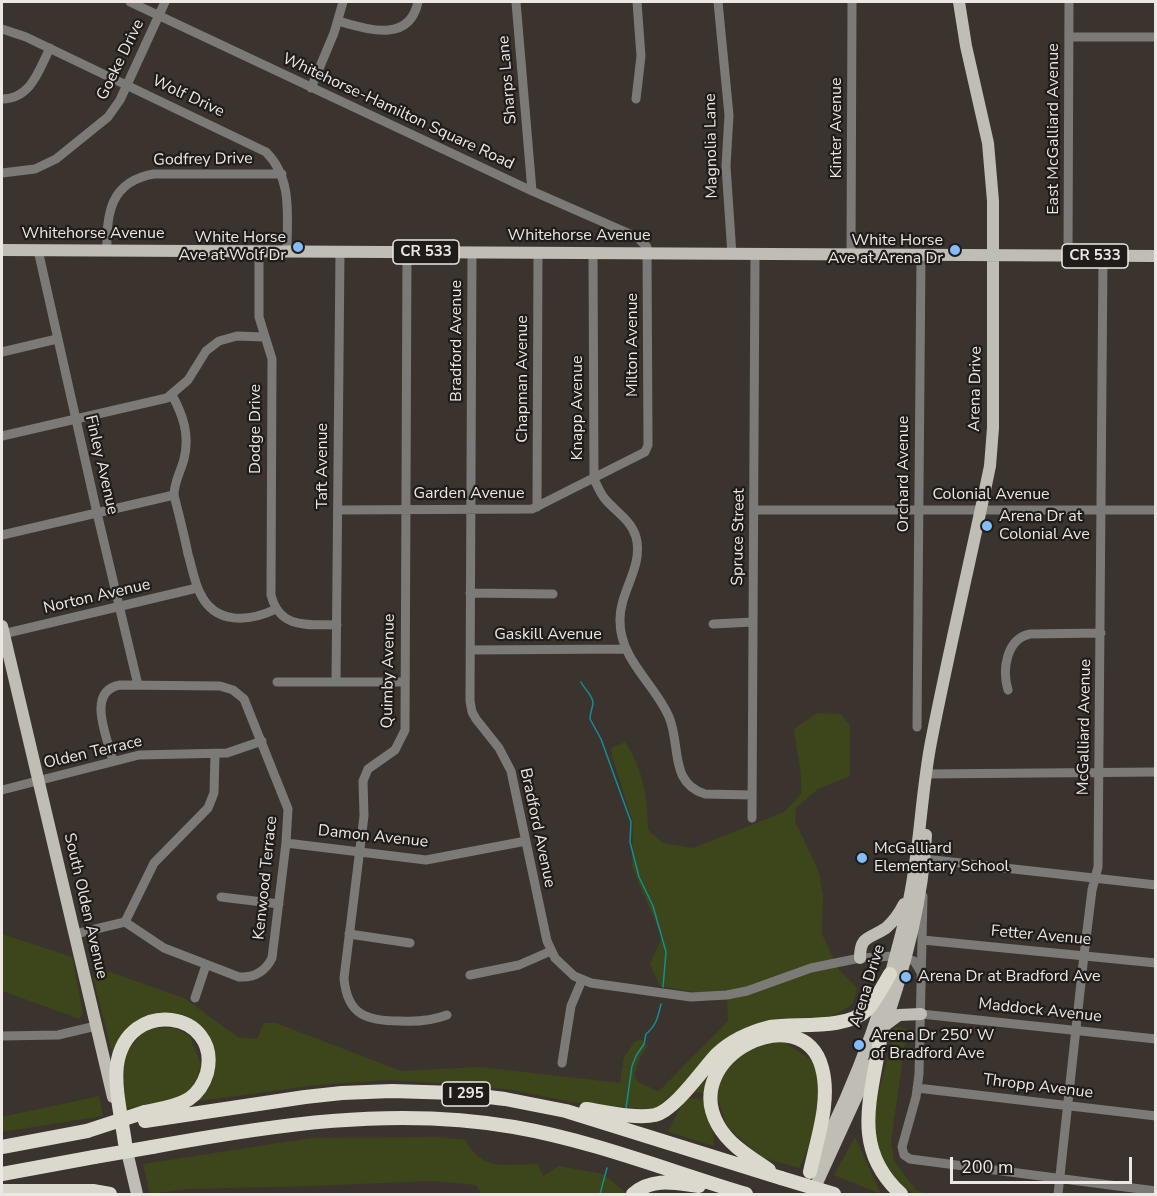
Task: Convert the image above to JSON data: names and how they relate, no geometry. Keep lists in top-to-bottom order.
{
  "streets": {
    "highway": ["I 295"],
    "main road": [
      "Whitehorse Avenue",
      "CR 533",
      "Arena Drive",
      "South Olden Avenue"
    ],
    "street": [
      "Goeke Drive",
      "Sharps Lane",
      "Wolf Drive",
      "Whitehorse-Hamilton Square Road",
      "Kinter Avenue",
      "East McGalliard Avenue",
      "Magnolia Lane",
      "Godfrey Drive",
      "Bradford Avenue",
      "Milton Avenue",
      "Chapman Avenue",
      "Knapp Avenue",
      "Dodge Drive",
      "Finley Avenue",
      "Taft Avenue",
      "Orchard Avenue",
      "Garden Avenue",
      "Colonial Avenue",
      "Spruce Street",
      "Norton Avenue",
      "Gaskill Avenue",
      "Quimby Avenue",
      "McGalliard Avenue",
      "Olden Terrace",
      "Damon Avenue",
      "Kenwood Terrace",
      "Fetter Avenue",
      "Maddock Avenue",
      "Thropp Avenue"
    ]
  },
  "crossings": [
    ["Goeke Drive", "Wolf Drive"],
    ["Goeke Drive", "Whitehorse-Hamilton Square Road"],
    ["Sharps Lane", "Whitehorse-Hamilton Square Road"],
    ["Wolf Drive", "Godfrey Drive"],
    ["Whitehorse-Hamilton Square Road", "Whitehorse Avenue"],
    ["Whitehorse-Hamilton Square Road", "Milton Avenue"],
    ["Kinter Avenue", "Whitehorse Avenue"],
    ["East McGalliard Avenue", "Whitehorse Avenue"],
    ["Magnolia Lane", "Whitehorse Avenue"],
    ["Godfrey Drive", "Whitehorse Avenue"],
    ["Whitehorse Avenue", "Bradford Avenue"],
    ["Whitehorse Avenue", "Milton Avenue"],
    ["Whitehorse Avenue", "Chapman Avenue"],
    ["Whitehorse Avenue", "Arena Drive"],
    ["Whitehorse Avenue", "Knapp Avenue"],
    ["Whitehorse Avenue", "Dodge Drive"],
    ["Whitehorse Avenue", "Finley Avenue"],
    ["Whitehorse Avenue", "Taft Avenue"],
    ["Whitehorse Avenue", "Orchard Avenue"],
    ["Whitehorse Avenue", "Spruce Street"],
    ["Whitehorse Avenue", "Quimby Avenue"],
    ["Whitehorse Avenue", "McGalliard Avenue"],
    ["Bradford Avenue", "Arena Drive"],
    ["Bradford Avenue", "Garden Avenue"],
    ["Bradford Avenue", "Gaskill Avenue"],
    ["Bradford Avenue", "Damon Avenue"],
    ["Milton Avenue", "Garden Avenue"],
    ["Chapman Avenue", "Garden Avenue"],
    ["Arena Drive", "Colonial Avenue"],
    ["Knapp Avenue", "Garden Avenue"],
    ["Knapp Avenue", "Spruce Street"],
    ["Knapp Avenue", "Gaskill Avenue"],
    ["Finley Avenue", "Norton Avenue"],
    ["Finley Avenue", "Kenwood Terrace"],
    ["Taft Avenue", "Garden Avenue"],
    ["Orchard Avenue", "Colonial Avenue"],
    ["Garden Avenue", "Quimby Avenue"],
    ["Colonial Avenue", "Spruce Street"],
    ["Colonial Avenue", "McGalliard Avenue"],
    ["Norton Avenue", "South Olden Avenue"],
    ["Quimby Avenue", "Damon Avenue"],
    ["McGalliard Avenue", "Fetter Avenue"],
    ["McGalliard Avenue", "Maddock Avenue"],
    ["McGalliard Avenue", "Thropp Avenue"],
    ["Olden Terrace", "Kenwood Terrace"],
    ["Olden Terrace", "South Olden Avenue"],
    ["Damon Avenue", "Kenwood Terrace"]
  ],
  "places": [
    "White Horse Ave at Wolf Dr",
    "White Horse Ave at Arena Dr",
    "Arena Dr at Colonial Ave",
    "McGalliard Elementary School",
    "Arena Dr at Bradford Ave",
    "Arena Dr 250' W of Bradford Ave"
  ],
  "scale_bar": "200 m"
}
